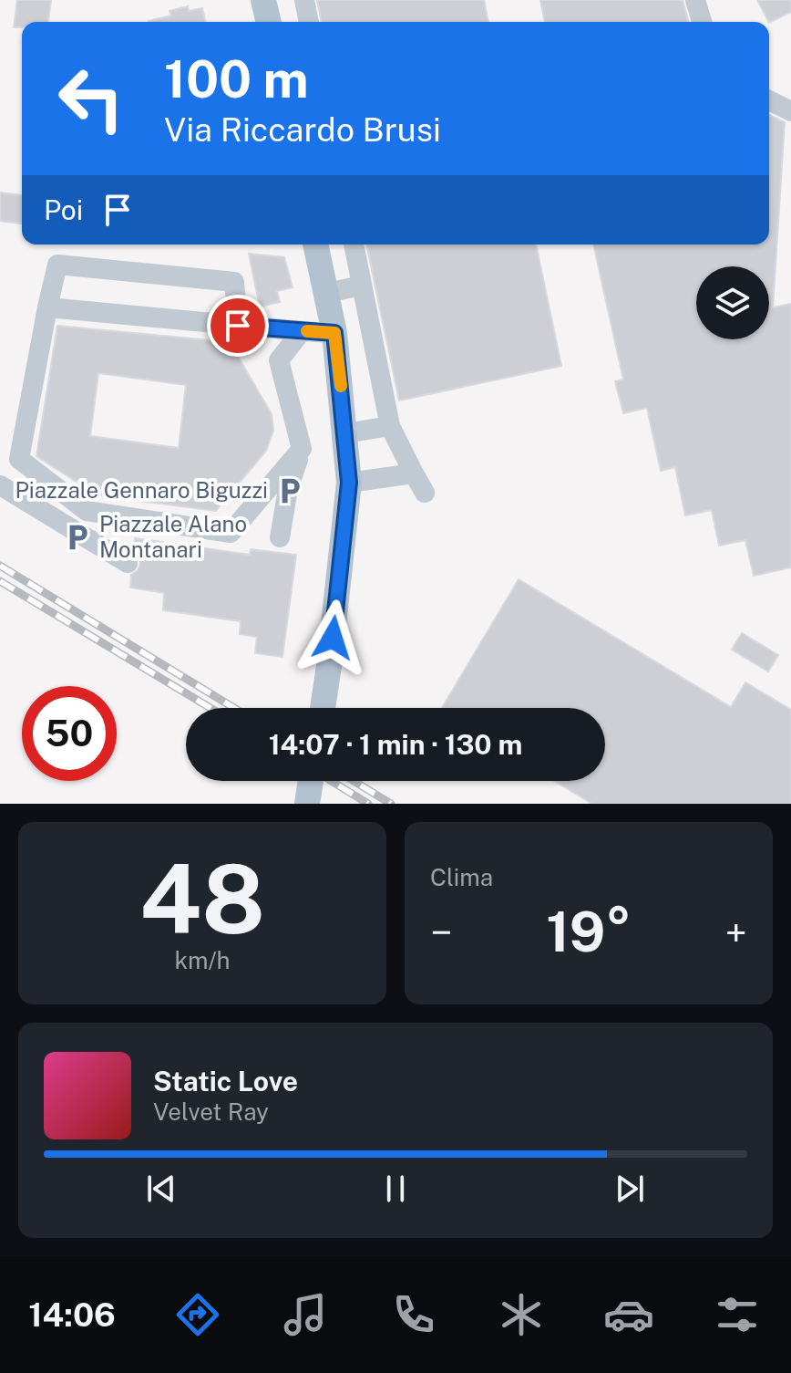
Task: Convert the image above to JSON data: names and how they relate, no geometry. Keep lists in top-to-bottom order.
{
  "places": {
    "parking": ["Piazzale Gennaro Biguzzi", "Piazzale Alano Montanari"]
  },
  "page": {
    "turn": ["100 m", "Via Riccardo Brusi"],
    "then": "Poi",
    "limit": "50",
    "trip": "14:07 · 1 min · 130 m",
    "tile": [
      ["48", "km/h"],
      "Clima"
    ],
    "heat": ["−", "19°", "+"],
    "song": ["Static Love", "Velvet Ray"],
    "tabs": "14:06"
  }
}
